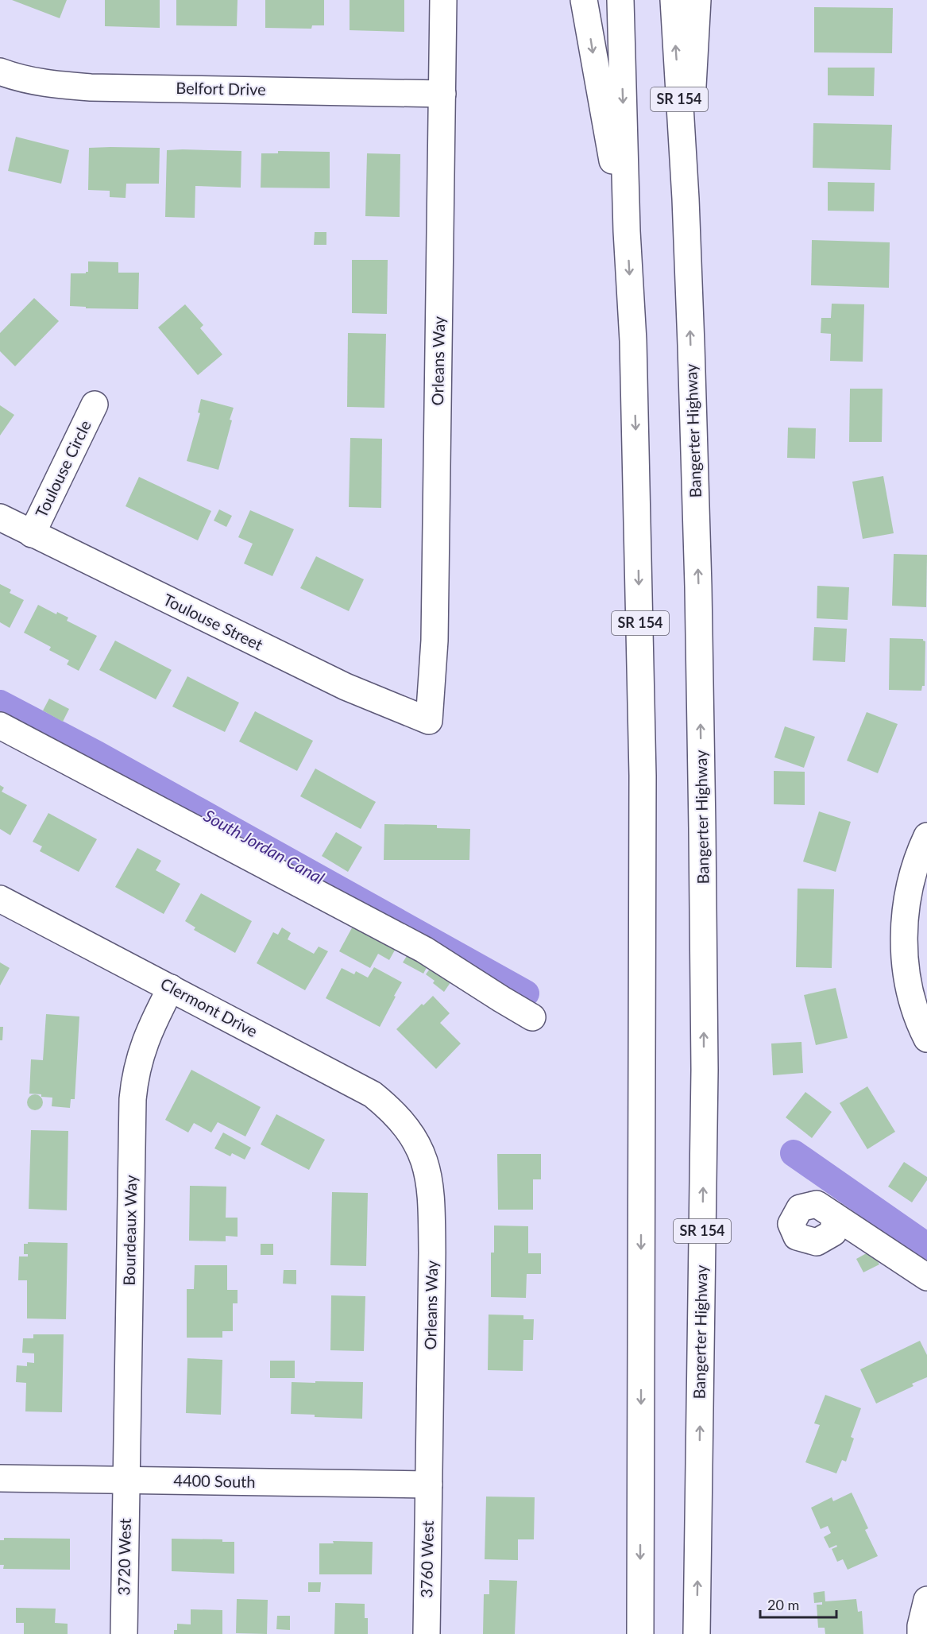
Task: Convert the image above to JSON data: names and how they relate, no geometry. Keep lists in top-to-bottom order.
{
  "streets": {
    "main road": [
      "Belfort Drive",
      "SR 154",
      "Orleans Way",
      "Bangerter Highway",
      "Toulouse Circle",
      "Toulouse Street",
      "Clermont Drive",
      "Bourdeaux Way",
      "4400 South",
      "3720 West",
      "3760 West"
    ]
  },
  "crossings": [
    ["Belfort Drive", "Orleans Way"],
    ["Orleans Way", "Toulouse Street"],
    ["Orleans Way", "Clermont Drive"],
    ["Orleans Way", "4400 South"],
    ["Orleans Way", "3760 West"],
    ["Toulouse Circle", "Toulouse Street"],
    ["Clermont Drive", "Bourdeaux Way"],
    ["Bourdeaux Way", "4400 South"],
    ["Bourdeaux Way", "3720 West"],
    ["4400 South", "3720 West"],
    ["4400 South", "3760 West"]
  ],
  "water": ["South Jordan Canal"],
  "scale_bar": "20 m"
}
